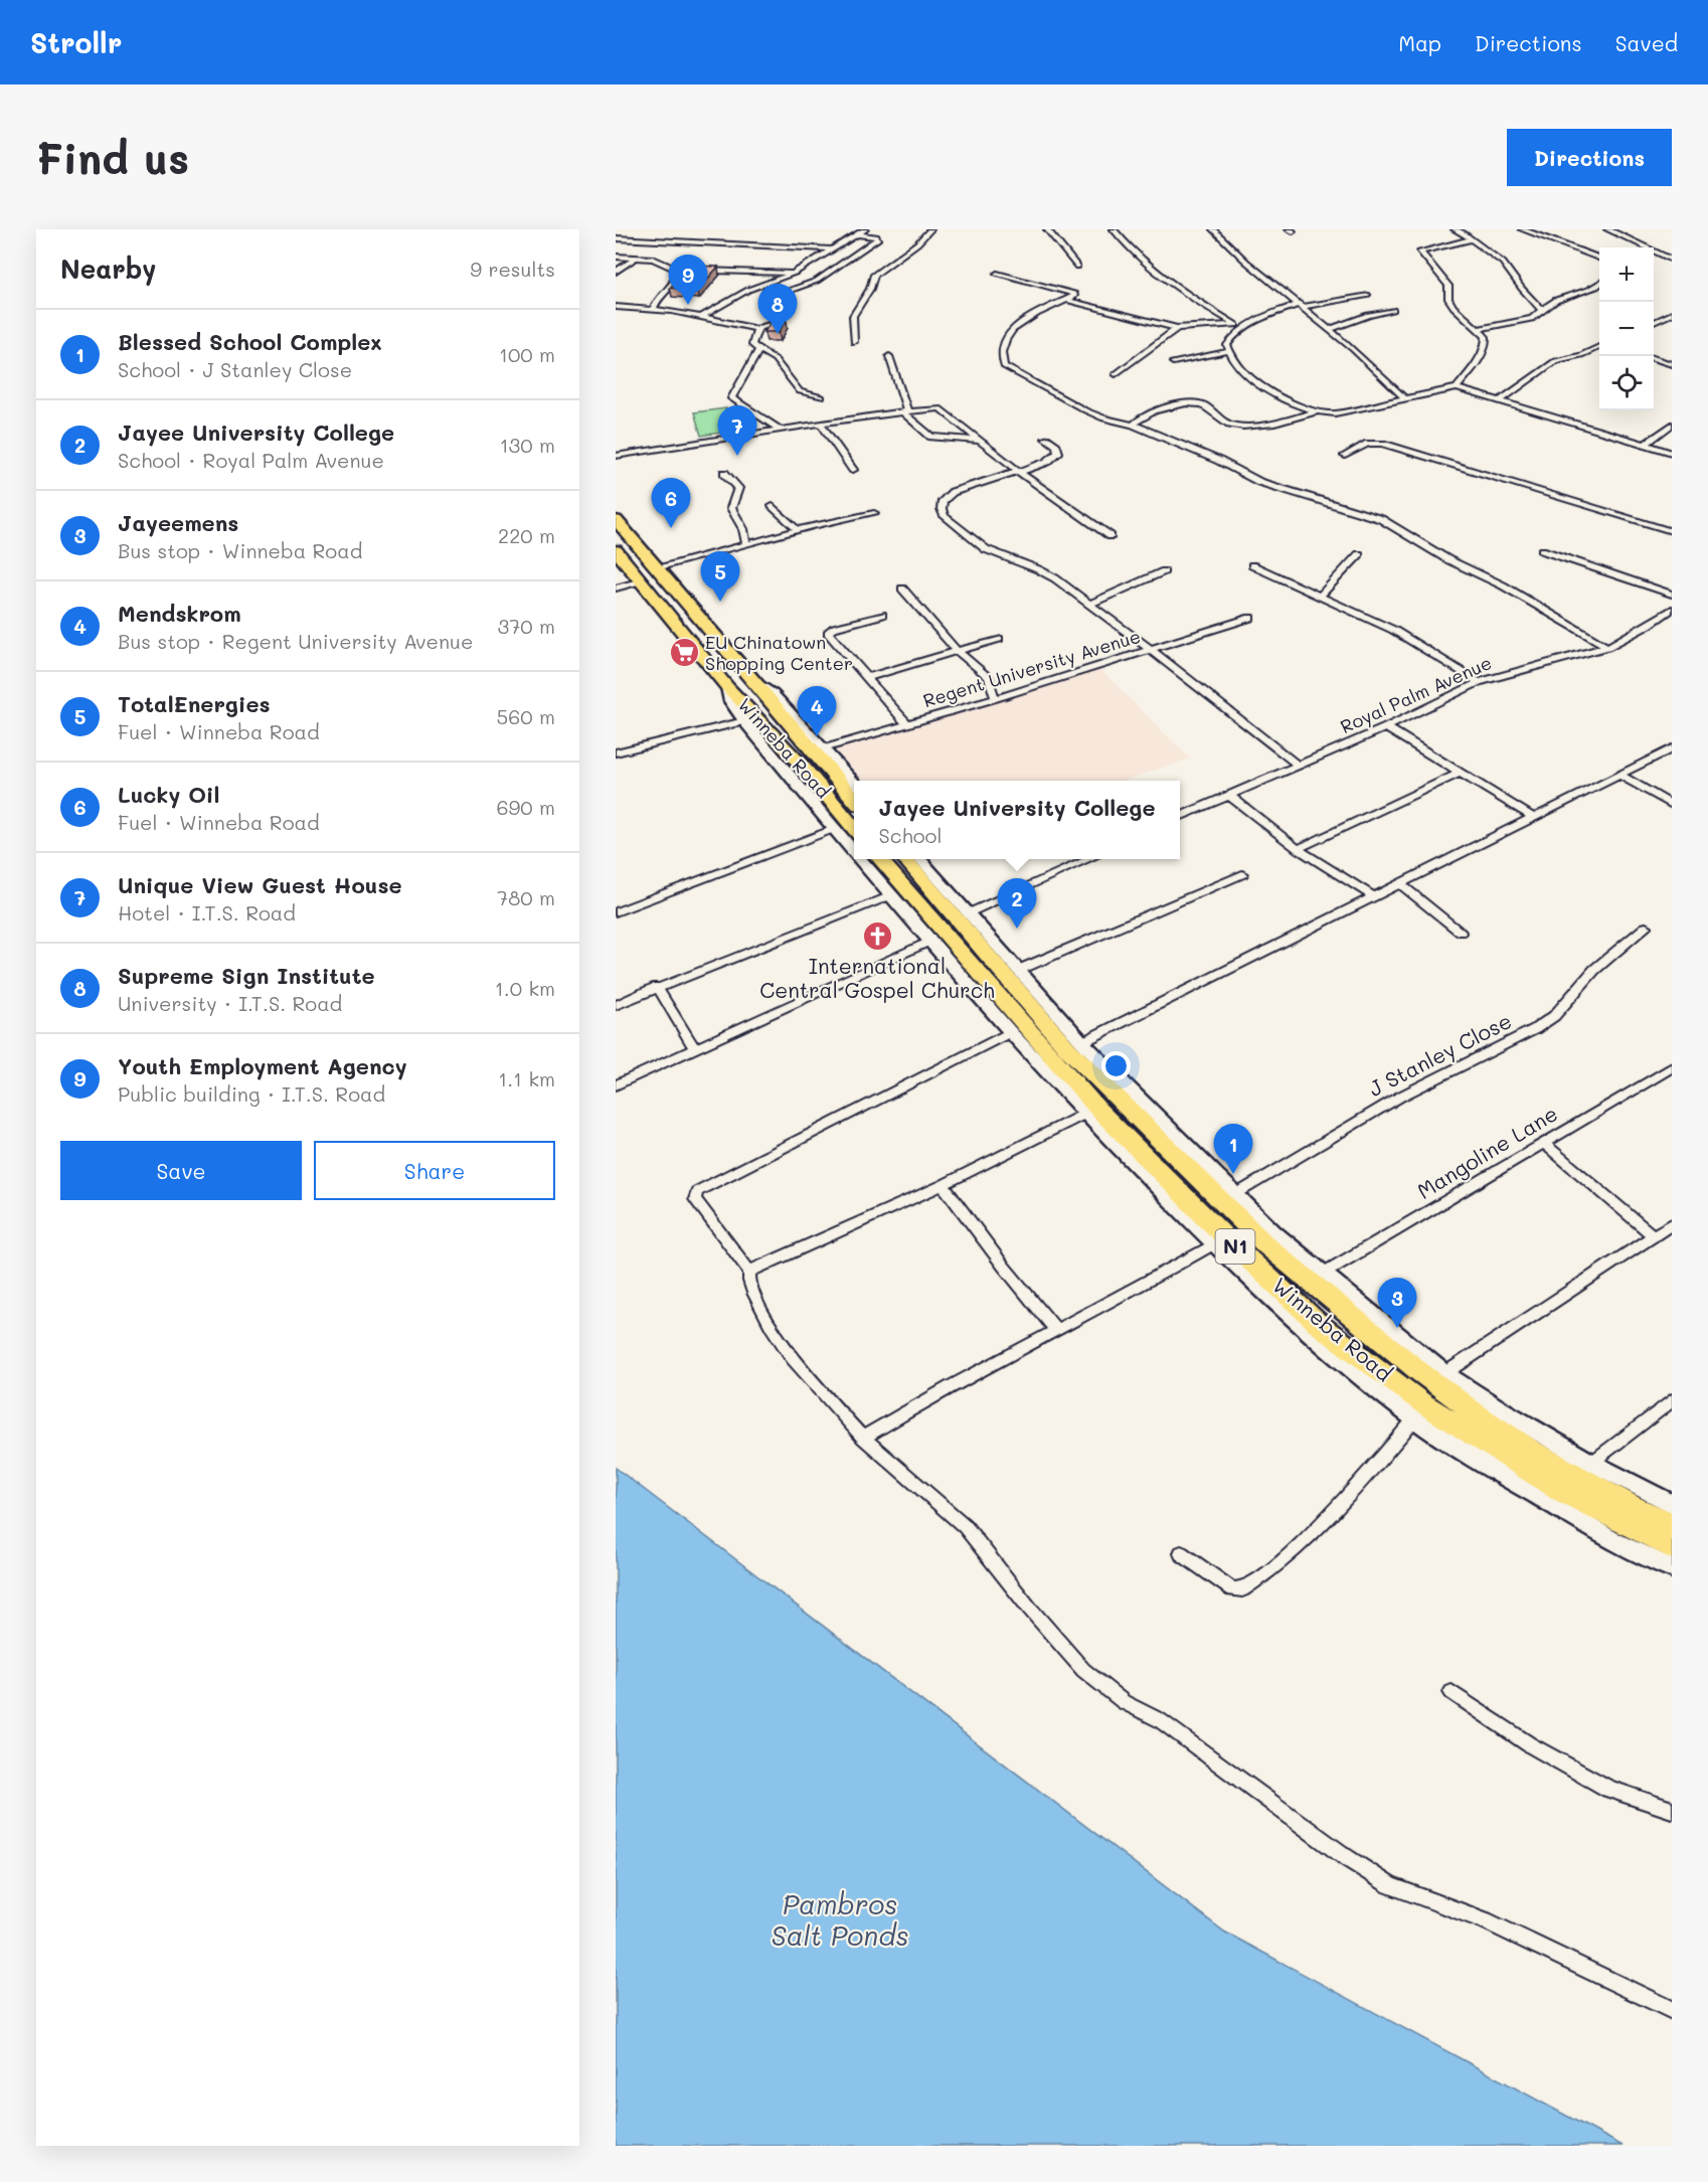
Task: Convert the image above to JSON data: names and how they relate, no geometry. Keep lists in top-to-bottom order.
{
  "streets": {
    "highway": ["Winneba Road", "N1"],
    "street": [
      "Regent University Avenue",
      "Royal Palm Avenue",
      "J Stanley Close",
      "Mangoline Lane"
    ]
  },
  "water": ["Pambros Salt Ponds"],
  "places": {
    "supermarket": ["EU Chinatown Shopping Center"],
    "church": ["International Central Gospel Church"]
  },
  "page": {
    "header": "Strollr",
    "nav": ["Map", "Directions", "Saved"],
    "buttons": [
      "Directions",
      ["Save", "Share"]
    ],
    "title": "Find us",
    "heading": ["Nearby", "9 results"],
    "map_buttons": ["+", "−"],
    "pins": [
      "9",
      "8",
      "7",
      "6",
      "5",
      "4",
      "2",
      "1",
      "3"
    ],
    "list": [
      {
        "mark": "1",
        "name": "Blessed School Complex",
        "note": "School · J Stanley Close",
        "value": "100 m"
      },
      {
        "mark": "2",
        "name": "Jayee University College",
        "note": "School · Royal Palm Avenue",
        "value": "130 m"
      },
      {
        "mark": "3",
        "name": "Jayeemens",
        "note": "Bus stop · Winneba Road",
        "value": "220 m"
      },
      {
        "mark": "4",
        "name": "Mendskrom",
        "note": "Bus stop · Regent University Avenue",
        "value": "370 m"
      },
      {
        "mark": "5",
        "name": "TotalEnergies",
        "note": "Fuel · Winneba Road",
        "value": "560 m"
      },
      {
        "mark": "6",
        "name": "Lucky Oil",
        "note": "Fuel · Winneba Road",
        "value": "690 m"
      },
      {
        "mark": "7",
        "name": "Unique View Guest House",
        "note": "Hotel · I.T.S. Road",
        "value": "780 m"
      },
      {
        "mark": "8",
        "name": "Supreme Sign Institute",
        "note": "University · I.T.S. Road",
        "value": "1.0 km"
      },
      {
        "mark": "9",
        "name": "Youth Employment Agency",
        "note": "Public building · I.T.S. Road",
        "value": "1.1 km"
      }
    ],
    "popup": ["Jayee University College", "School"]
  }
}
